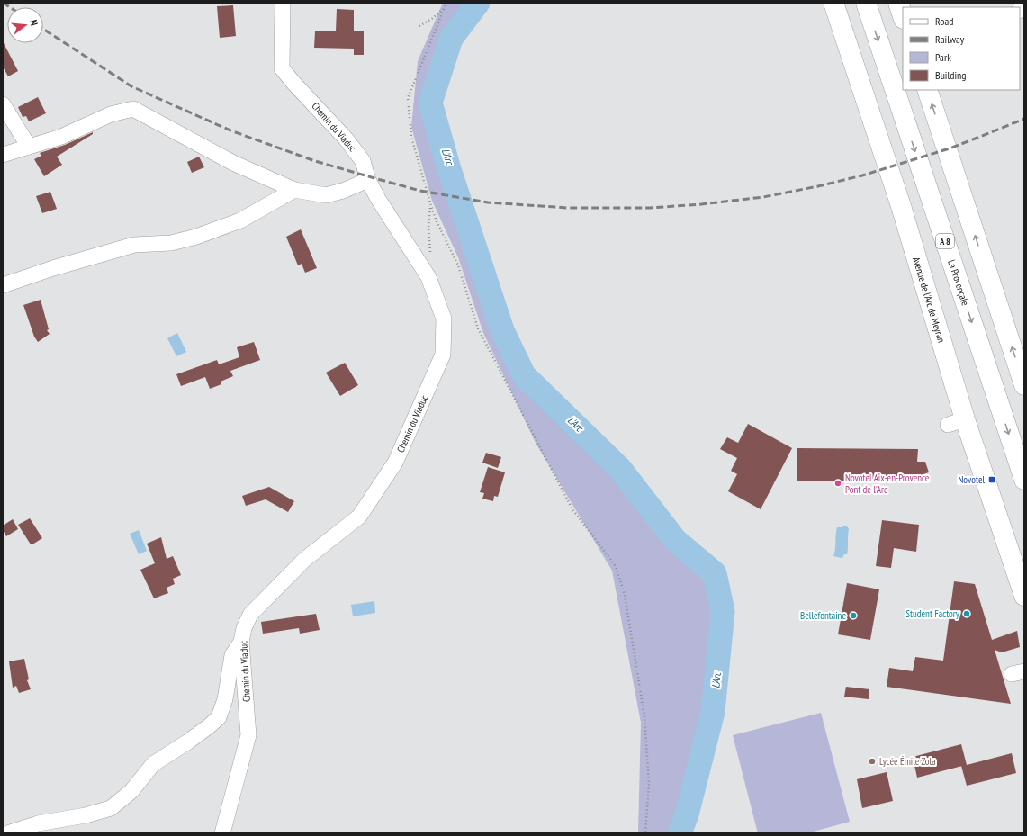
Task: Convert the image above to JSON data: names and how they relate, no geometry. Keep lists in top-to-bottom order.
{
  "streets": {
    "main road": ["A 8", "La Provençale", "Avenue de l'Arc de Meyran"],
    "street": ["Chemin du Viaduc"]
  },
  "water": ["L'Arc"],
  "places": {
    "transit": ["Novotel"],
    "other": [
      "Novotel Aix-en-Provence Pont de l'Arc",
      "Student Factory",
      "Bellefontaine",
      "Lycée Émile Zola"
    ]
  },
  "legend": [
    "Road",
    "Railway",
    "Park",
    "Building"
  ],
  "north": "right"
}
